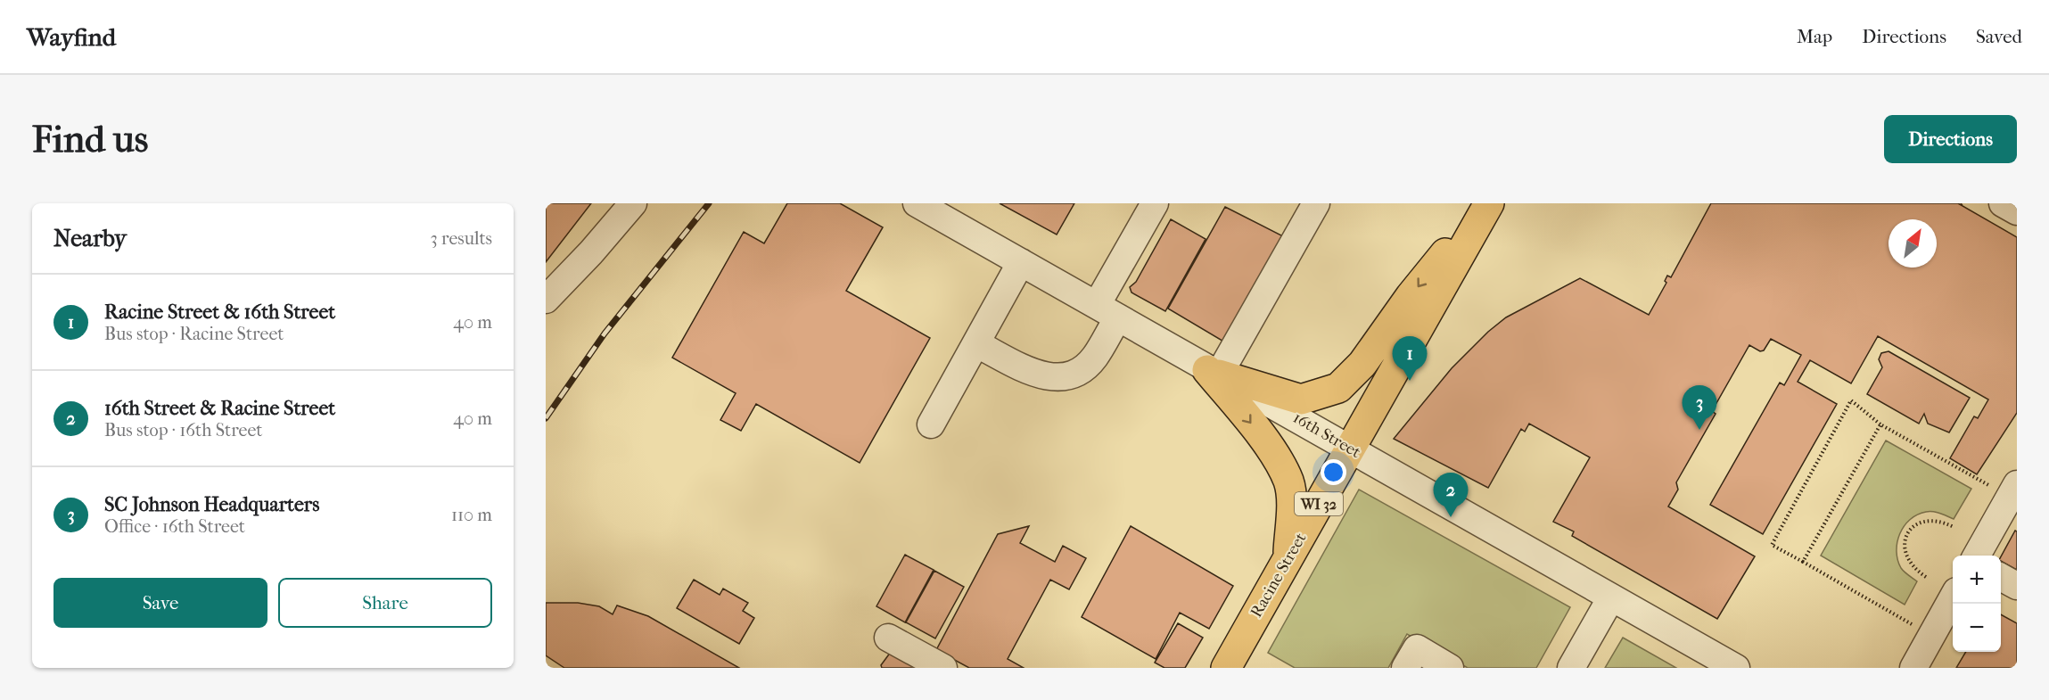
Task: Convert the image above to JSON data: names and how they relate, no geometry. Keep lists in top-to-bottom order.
{
  "streets": {
    "main road": ["WI 32", "Racine Street"],
    "street": ["16th Street"]
  },
  "crossings": [
    ["16th Street", "Racine Street"]
  ],
  "north": "top right",
  "page": {
    "header": "Wayfind",
    "nav": ["Map", "Directions", "Saved"],
    "buttons": [
      "Directions",
      ["Save", "Share"]
    ],
    "title": "Find us",
    "heading": ["Nearby", "3 results"],
    "list": [
      {
        "mark": "1",
        "name": "Racine Street & 16th Street",
        "note": "Bus stop · Racine Street",
        "value": "40 m"
      },
      {
        "mark": "2",
        "name": "16th Street & Racine Street",
        "note": "Bus stop · 16th Street",
        "value": "40 m"
      },
      {
        "mark": "3",
        "name": "SC Johnson Headquarters",
        "note": "Office · 16th Street",
        "value": "110 m"
      }
    ],
    "pins": ["1", "3", "2"],
    "map_buttons": ["+", "−"]
  }
}
